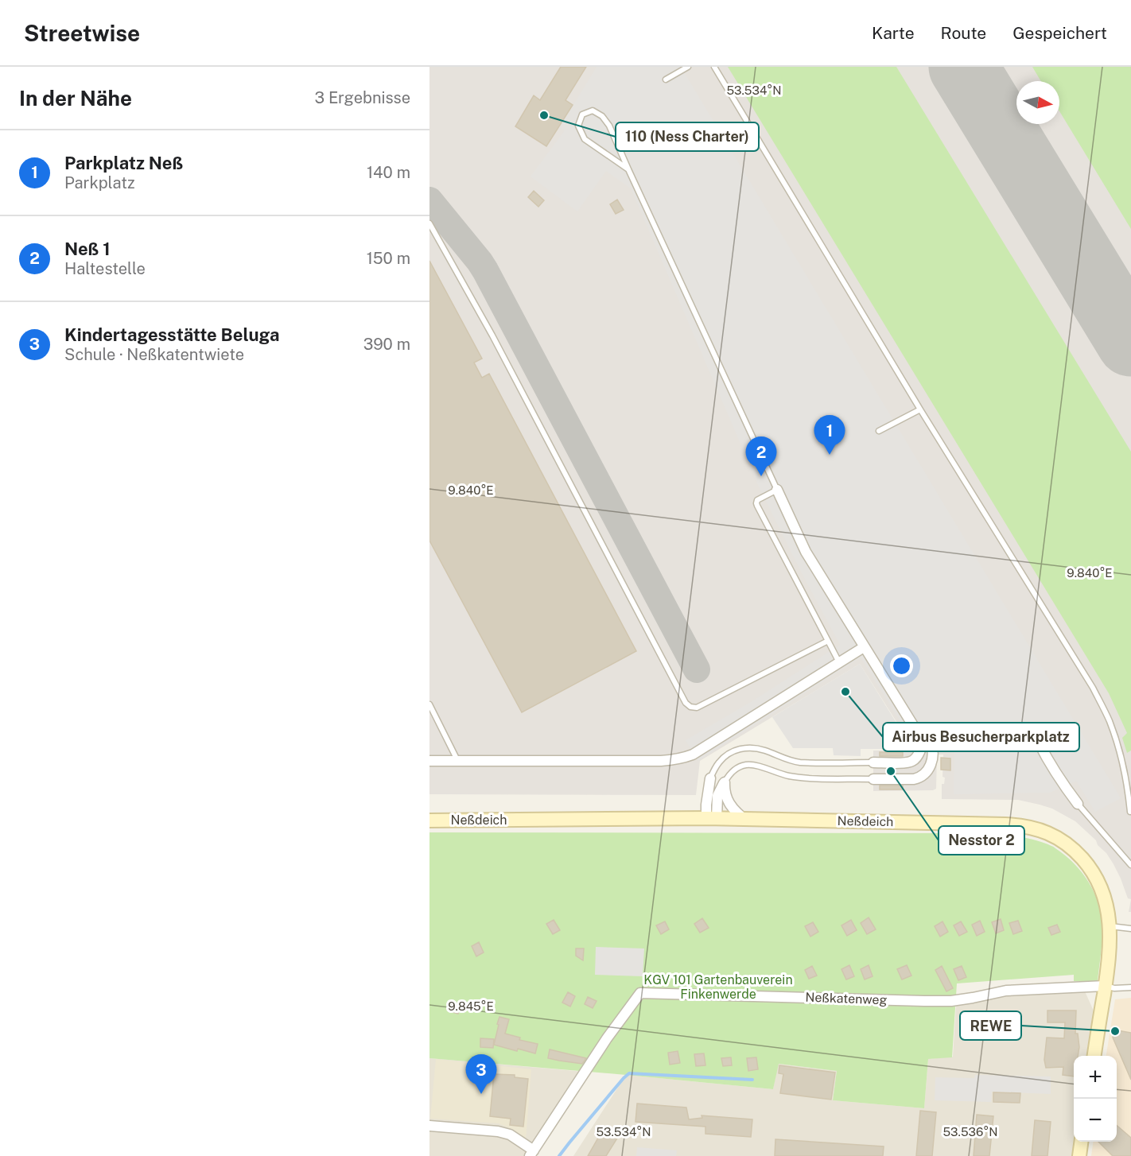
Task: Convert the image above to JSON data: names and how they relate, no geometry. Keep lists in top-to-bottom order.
{
  "streets": {
    "street": ["Neßdeich", "Neßkatenweg"]
  },
  "crossings": [
    ["Neßdeich", "Neßkatenweg"]
  ],
  "parks": ["KGV 101 Gartenbauverein Finkenwerde"],
  "places": [
    "110 (Ness Charter)",
    "Airbus Besucherparkplatz",
    "Nesstor 2",
    "REWE"
  ],
  "north": "right",
  "page": {
    "header": "Streetwise",
    "nav": ["Karte", "Route", "Gespeichert"],
    "heading": ["In der Nähe", "3 Ergebnisse"],
    "list": [
      {
        "mark": "1",
        "name": "Parkplatz Neß",
        "note": "Parkplatz",
        "value": "140 m"
      },
      {
        "mark": "2",
        "name": "Neß 1",
        "note": "Haltestelle",
        "value": "150 m"
      },
      {
        "mark": "3",
        "name": "Kindertagesstätte Beluga",
        "note": "Schule · Neßkatentwiete",
        "value": "390 m"
      }
    ],
    "pins": ["1", "2", "3"],
    "map_buttons": ["+", "−"]
  },
  "coordinates": [
    "53.534°N",
    "9.840°E",
    "9.845°E",
    "53.536°N"
  ]
}
